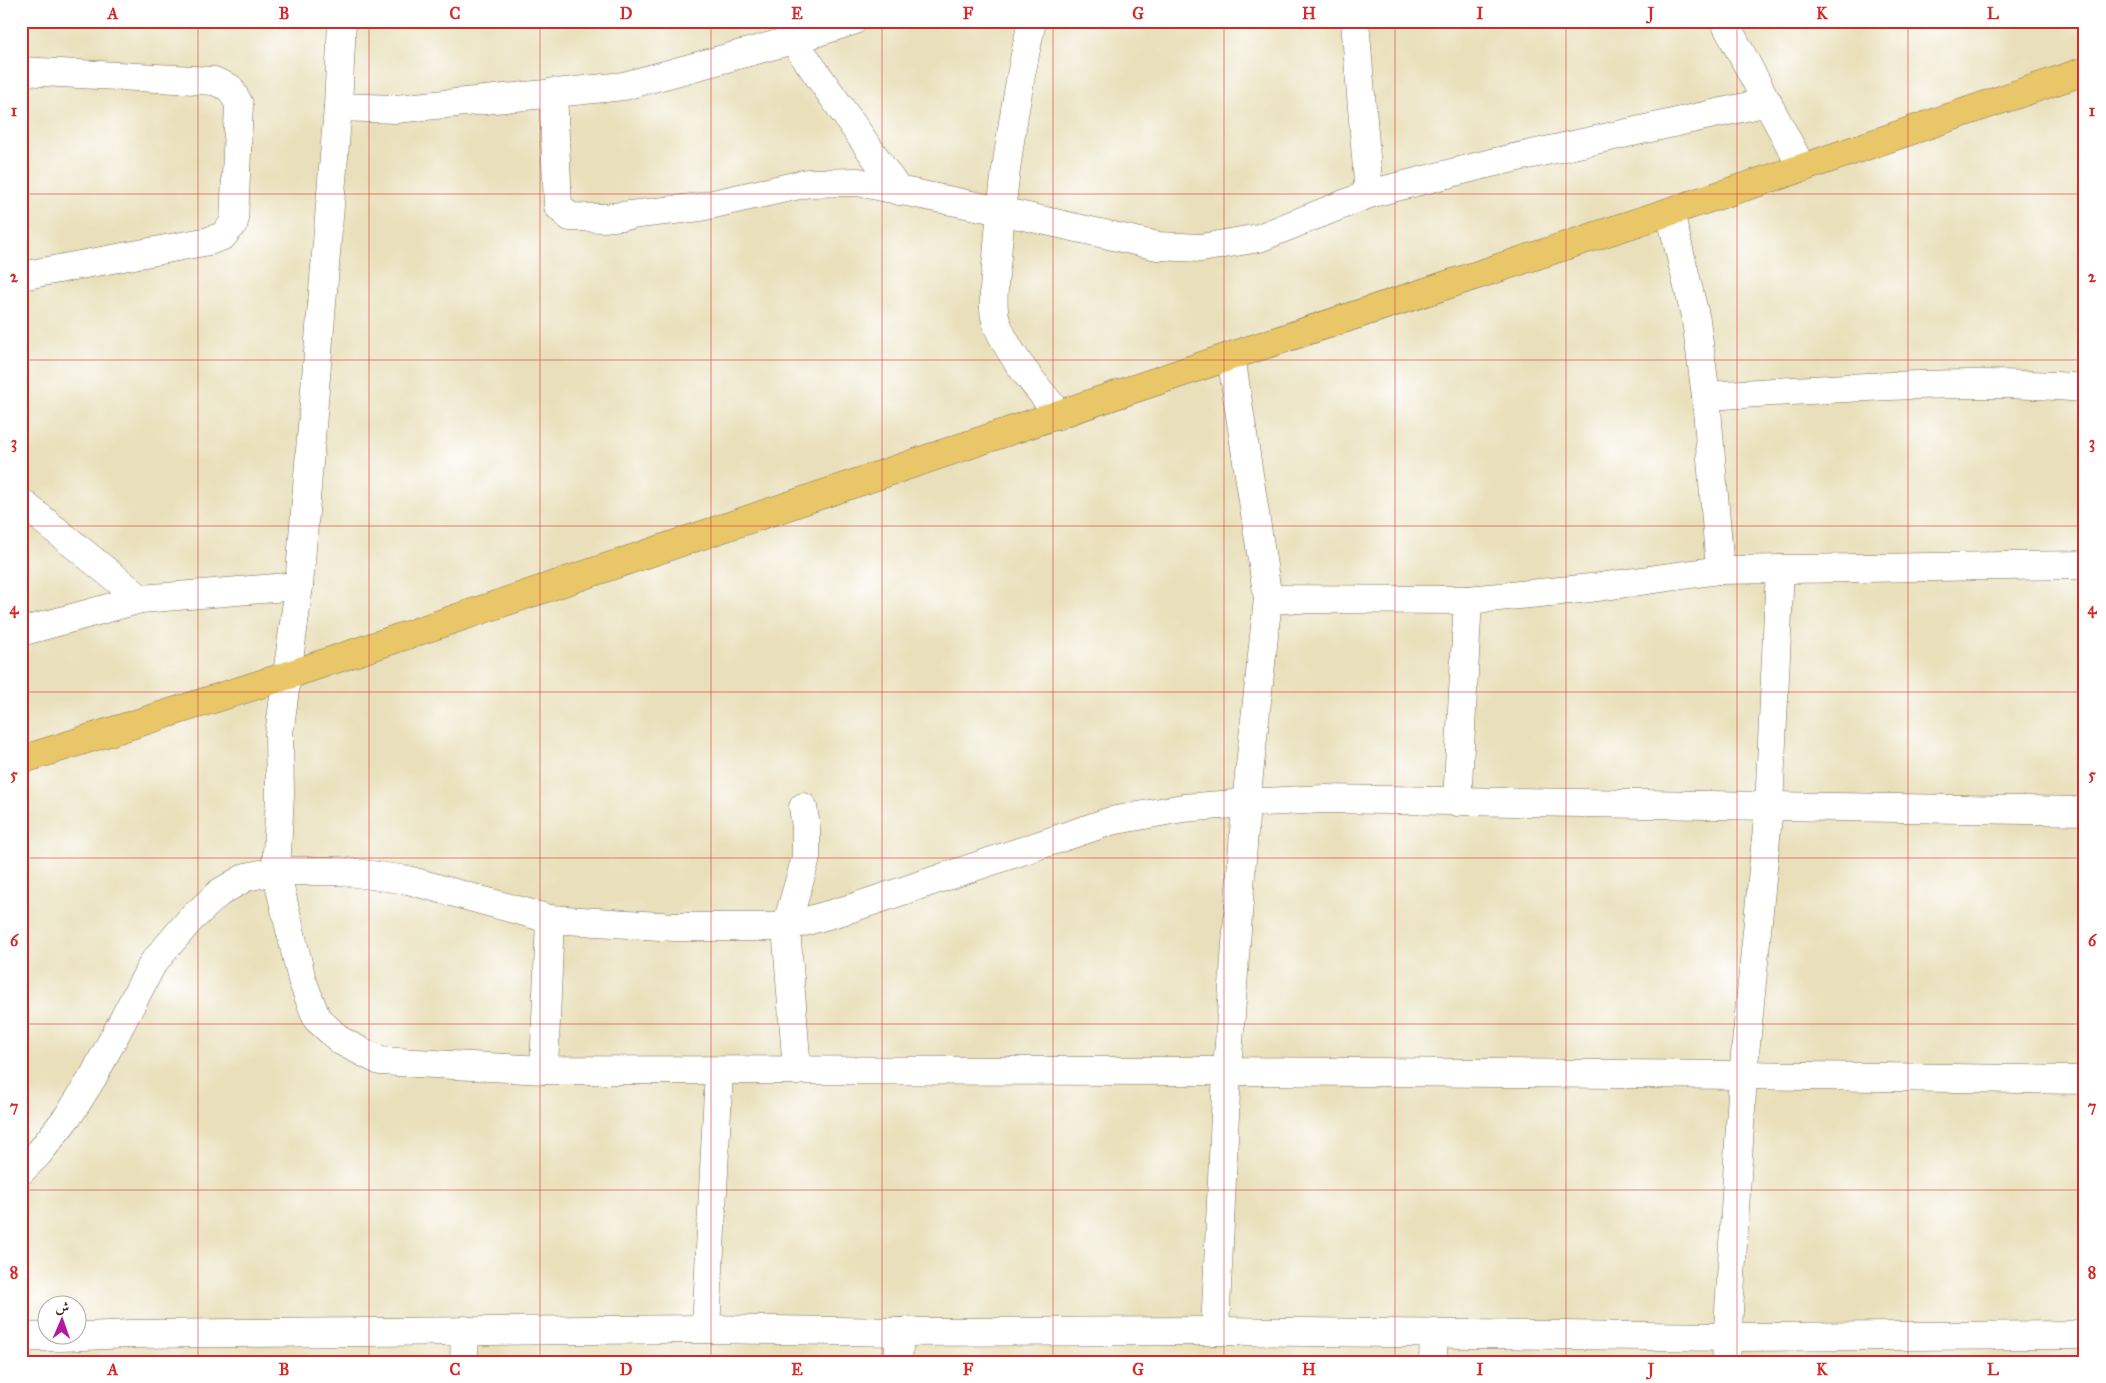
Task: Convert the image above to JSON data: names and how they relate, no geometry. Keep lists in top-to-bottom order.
{
  "north": "top",
  "grid": {
    "columns": [
      "A",
      "B",
      "C",
      "D",
      "E",
      "F",
      "G",
      "H",
      "I",
      "J",
      "K",
      "L"
    ],
    "rows": [
      "1",
      "2",
      "3",
      "4",
      "5",
      "6",
      "7",
      "8"
    ]
  }
}
